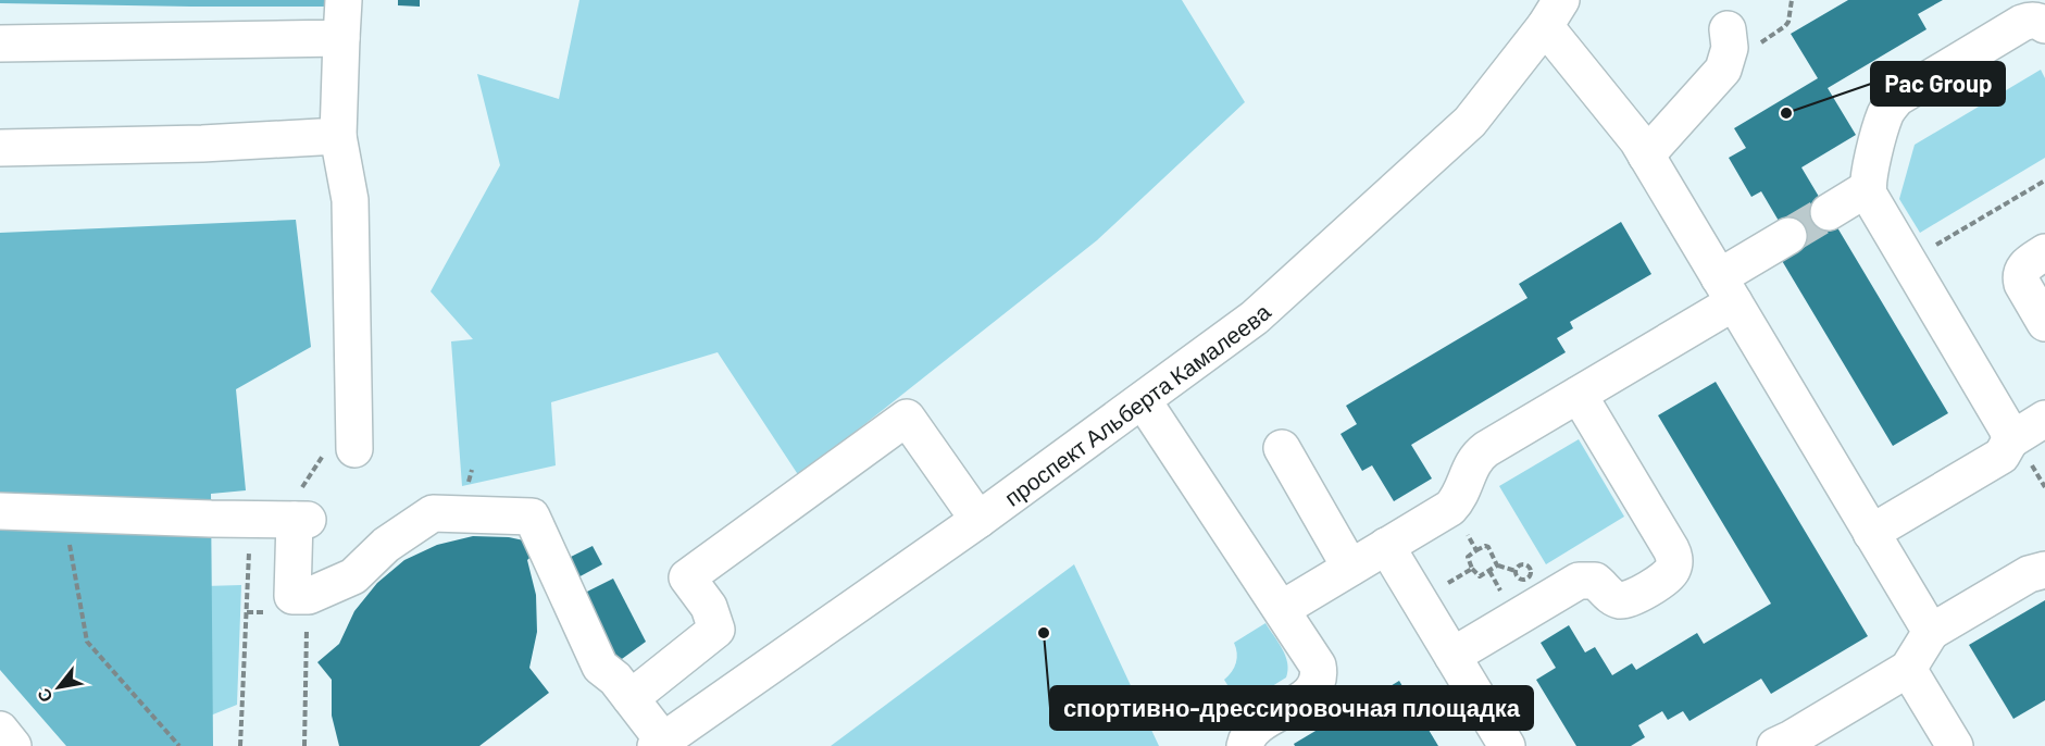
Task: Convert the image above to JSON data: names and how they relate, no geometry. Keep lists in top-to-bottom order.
{
  "streets": {
    "main road": ["проспект Альберта Камалеева"]
  },
  "places": ["Pac Group", "спортивно-дрессировочная площадка"],
  "north": "bottom left"
}
